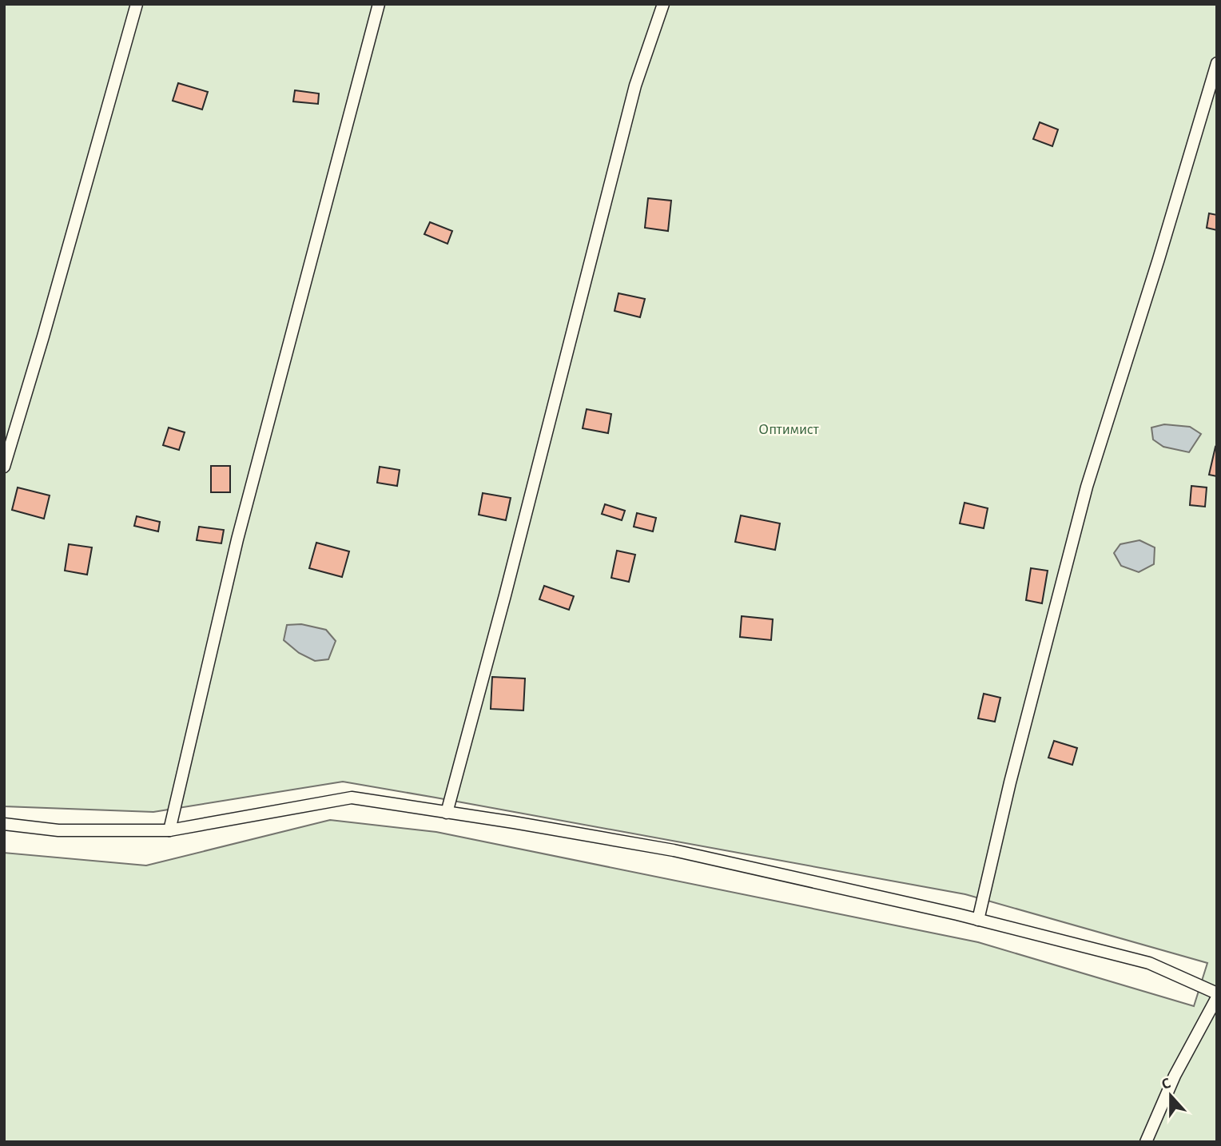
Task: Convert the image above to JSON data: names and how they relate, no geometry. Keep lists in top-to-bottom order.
{
  "parks": ["Оптимист"],
  "north": "top"
}
